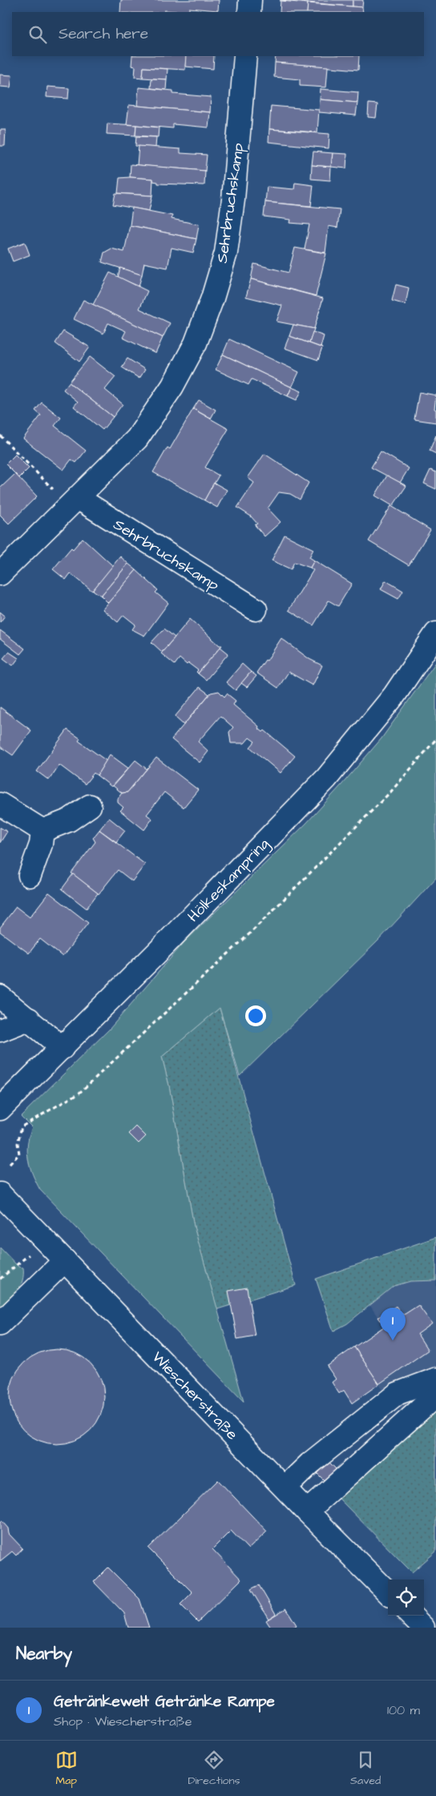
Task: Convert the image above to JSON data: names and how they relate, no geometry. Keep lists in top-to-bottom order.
{
  "streets": {
    "main road": ["Sehrbruchskamp", "Hölkeskampring", "Wiescherstraße"]
  },
  "page": {
    "search": "Search here",
    "pins": "1",
    "heading": "Nearby",
    "list": [
      {
        "mark": "1",
        "name": "Getränkewelt Getränke Rampe",
        "note": "Shop · Wiescherstraße",
        "value": "100 m"
      }
    ],
    "nav": ["Map", "Directions", "Saved"]
  }
}
